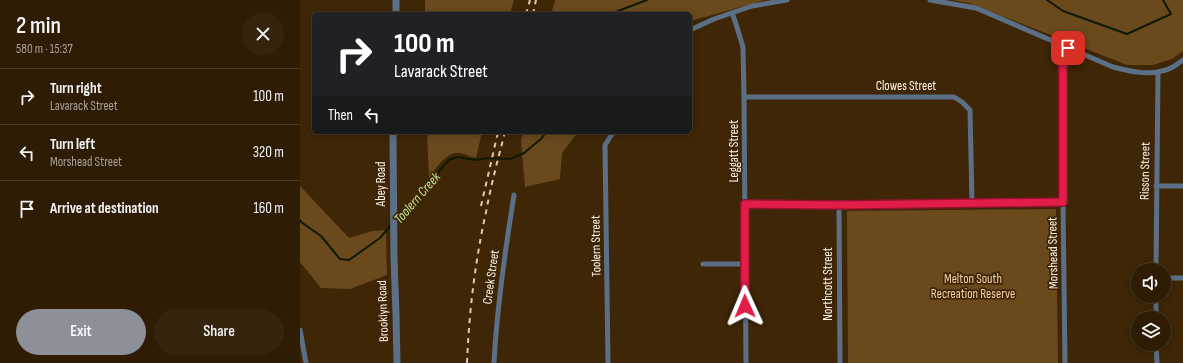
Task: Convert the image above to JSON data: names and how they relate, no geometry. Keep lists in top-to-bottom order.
{
  "streets": {
    "street": [
      "Clowes Street",
      "Leggatt Street",
      "Risson Street",
      "Abey Road",
      "Toolern Street",
      "Morshead Street",
      "Creek Street",
      "Northcott Street",
      "Brooklyn Road"
    ]
  },
  "crossings": [
    ["Clowes Street", "Leggatt Street"],
    ["Abey Road", "Brooklyn Road"]
  ],
  "water": ["Toolern Creek"],
  "parks": ["Melton South Recreation Reserve"],
  "page": {
    "heading": ["2 min", "580 m · 15:37"],
    "turn": ["100 m", "Lavarack Street"],
    "list": [
      {
        "name": "Turn right",
        "note": "Lavarack Street",
        "value": "100 m"
      },
      {
        "name": "Turn left",
        "note": "Morshead Street",
        "value": "320 m"
      },
      {
        "name": "Arrive at destination",
        "value": "160 m"
      }
    ],
    "then": "Then",
    "buttons": ["Exit", "Share"]
  }
}
